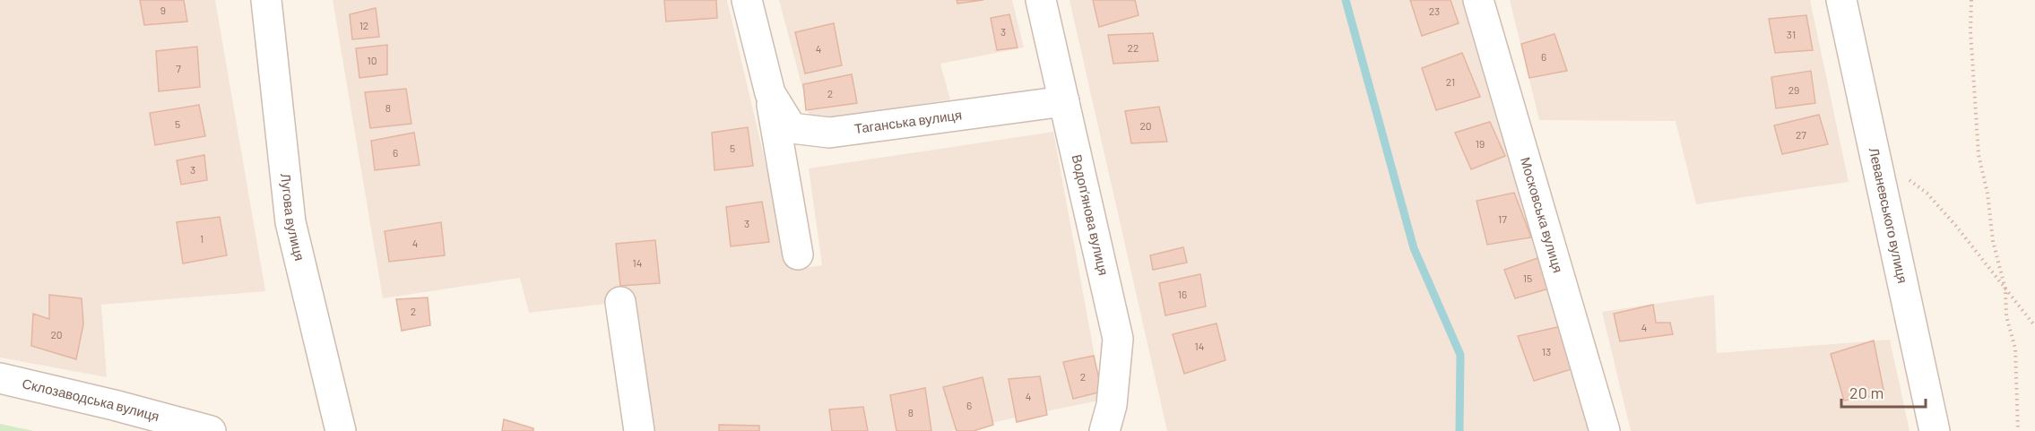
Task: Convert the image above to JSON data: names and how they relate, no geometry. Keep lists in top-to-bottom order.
{
  "streets": {
    "street": [
      "Таганська вулиця",
      "Водоп’янова вулиця",
      "Московська вулиця",
      "Леваневського вулиця",
      "Лугова вулиця",
      "Склозаводська вулиця"
    ]
  },
  "crossings": [
    ["Таганська вулиця", "Водоп’янова вулиця"]
  ],
  "house_numbers": [
    "9",
    "23",
    "12",
    "3",
    "31",
    "22",
    "4",
    "6",
    "10",
    "7",
    "21",
    "29",
    "2",
    "8",
    "5",
    "20",
    "27",
    "19",
    "5",
    "6",
    "3",
    "17",
    "3",
    "1",
    "4",
    "14",
    "15",
    "16",
    "2",
    "4",
    "20",
    "14",
    "13",
    "2",
    "4",
    "6",
    "8"
  ],
  "scale_bar": "20 m"
}
